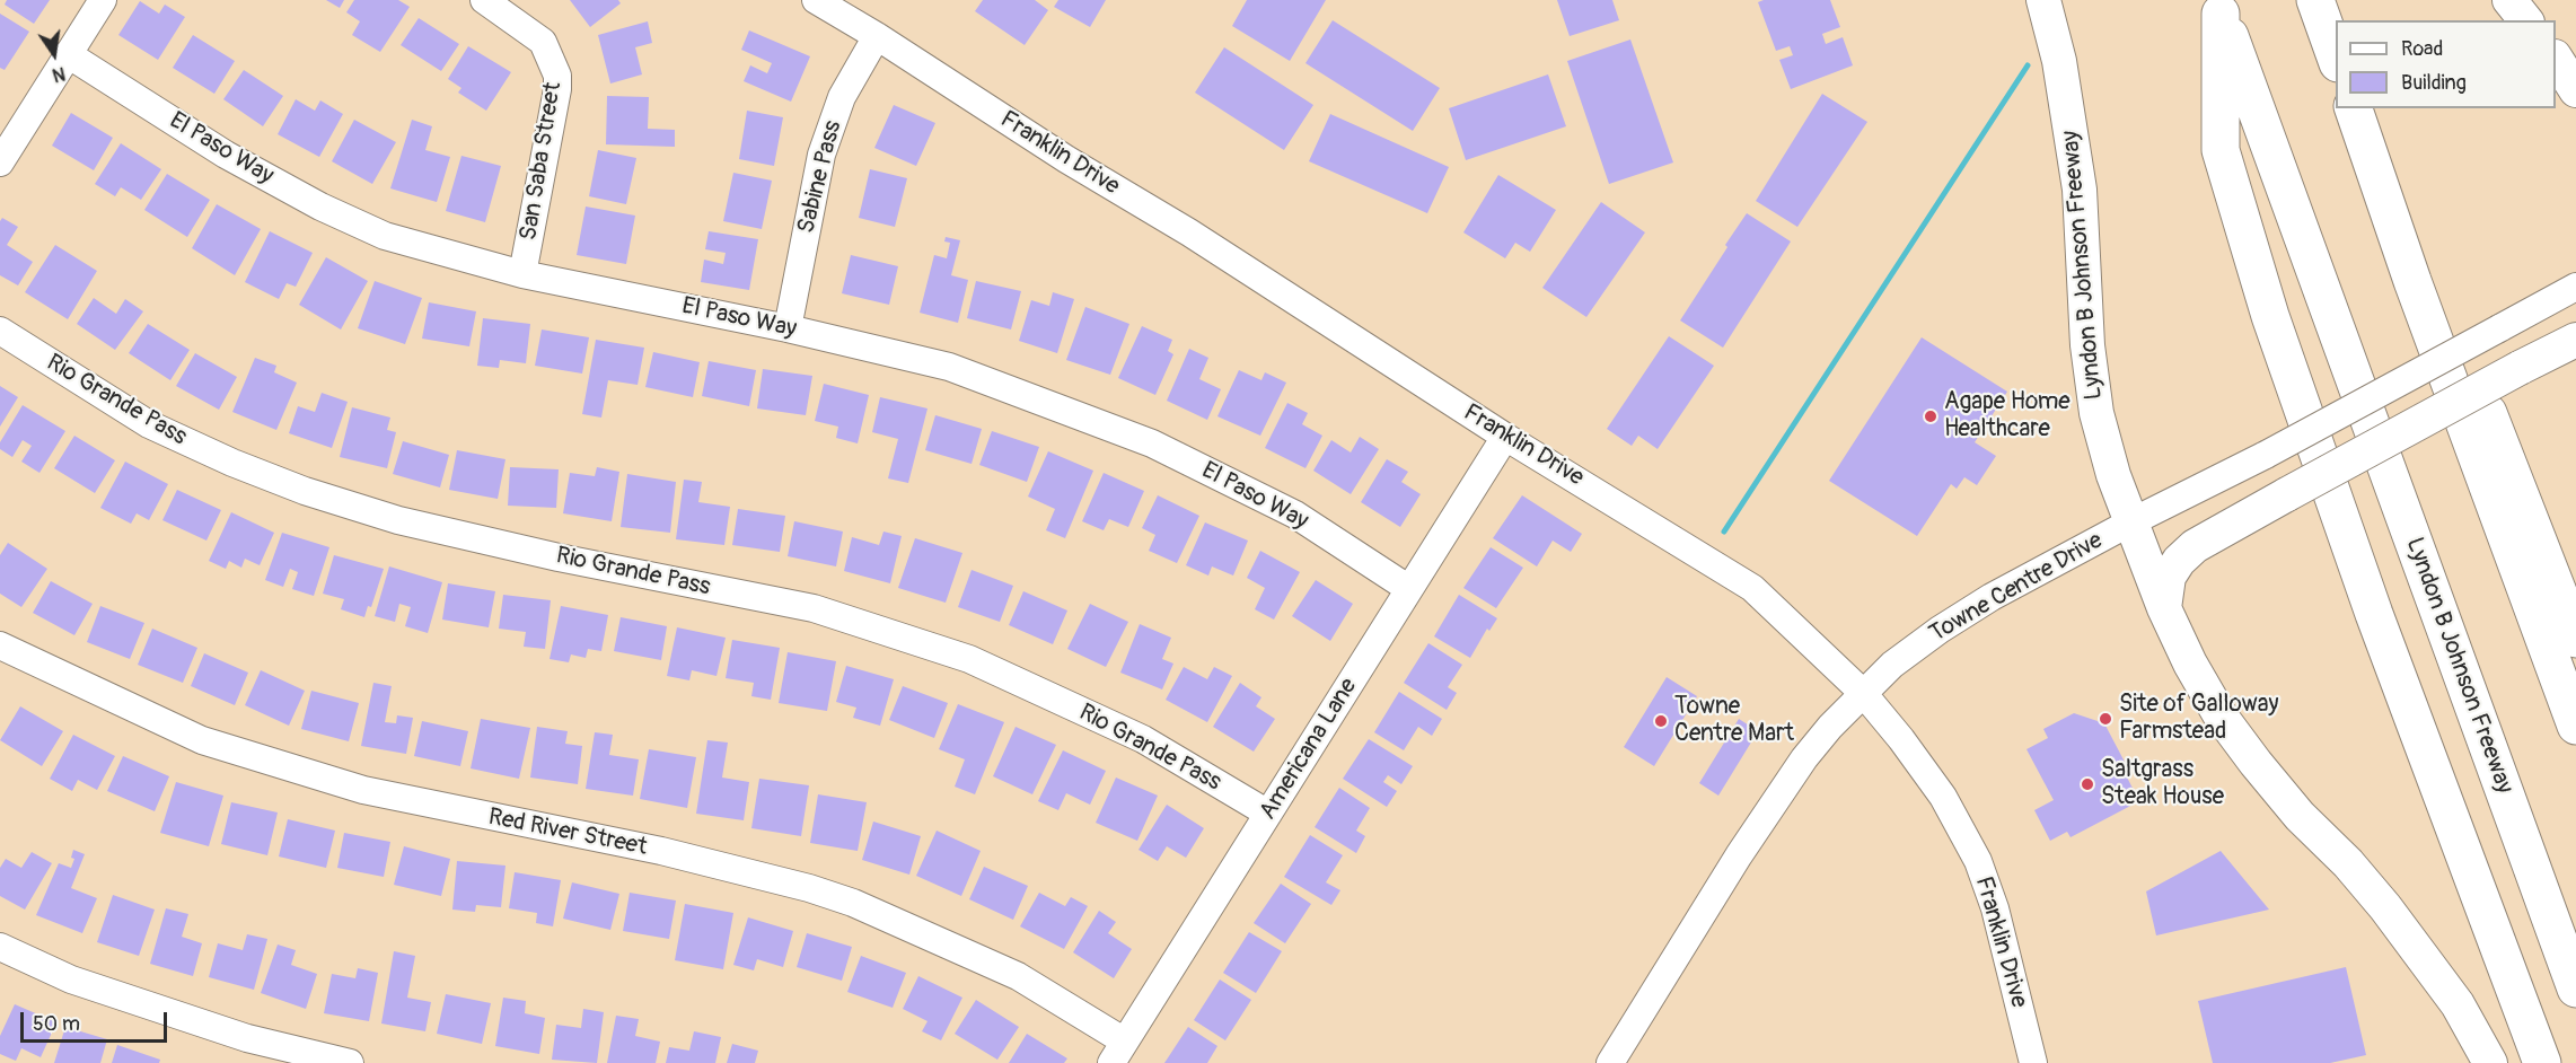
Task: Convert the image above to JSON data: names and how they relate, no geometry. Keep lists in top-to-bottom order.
{
  "streets": {
    "highway": ["Lyndon B Johnson Freeway"],
    "street": [
      "El Paso Way",
      "Franklin Drive",
      "San Saba Street",
      "Sabine Pass",
      "Rio Grande Pass",
      "Towne Centre Drive",
      "Americana Lane",
      "Red River Street"
    ]
  },
  "crossings": [
    ["El Paso Way", "San Saba Street"],
    ["El Paso Way", "Sabine Pass"],
    ["El Paso Way", "Americana Lane"],
    ["Franklin Drive", "Sabine Pass"],
    ["Franklin Drive", "Towne Centre Drive"],
    ["Franklin Drive", "Americana Lane"],
    ["Lyndon B Johnson Freeway", "Towne Centre Drive"],
    ["Rio Grande Pass", "Americana Lane"],
    ["Americana Lane", "Red River Street"]
  ],
  "places": [
    "Agape Home Healthcare",
    "Site of Galloway Farmstead",
    "Towne Centre Mart",
    "Saltgrass Steak House"
  ],
  "legend": ["Road", "Building"],
  "scale_bar": "50 m",
  "north": "bottom"
}
